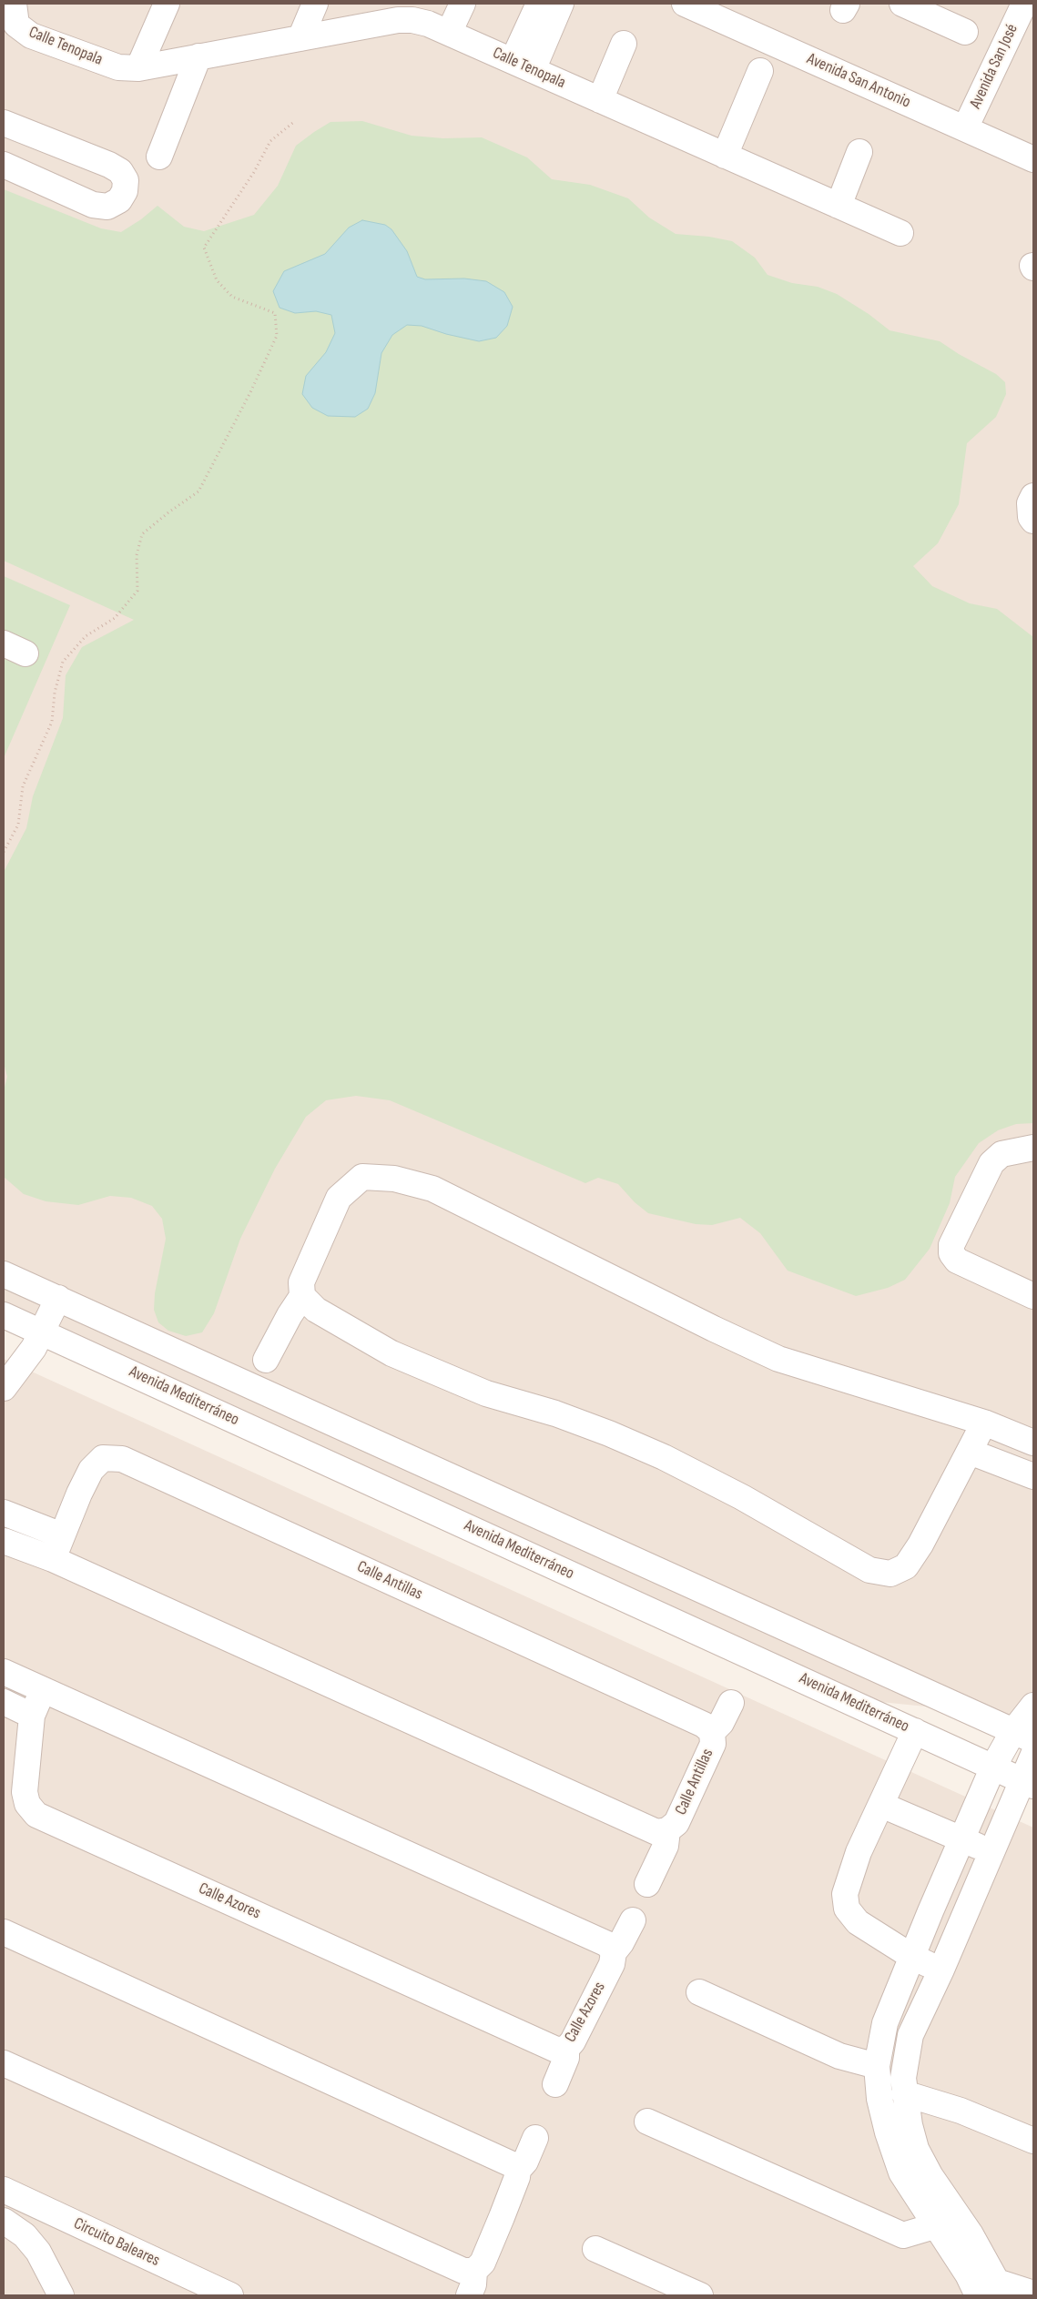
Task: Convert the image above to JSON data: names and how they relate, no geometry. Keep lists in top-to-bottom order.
{
  "streets": {
    "street": [
      "Calle Tenopala",
      "Avenida San José",
      "Avenida San Antonio",
      "Avenida Mediterráneo",
      "Calle Antillas",
      "Calle Azores",
      "Circuito Baleares"
    ]
  },
  "crossings": [
    ["Avenida San José", "Avenida San Antonio"]
  ]
}
